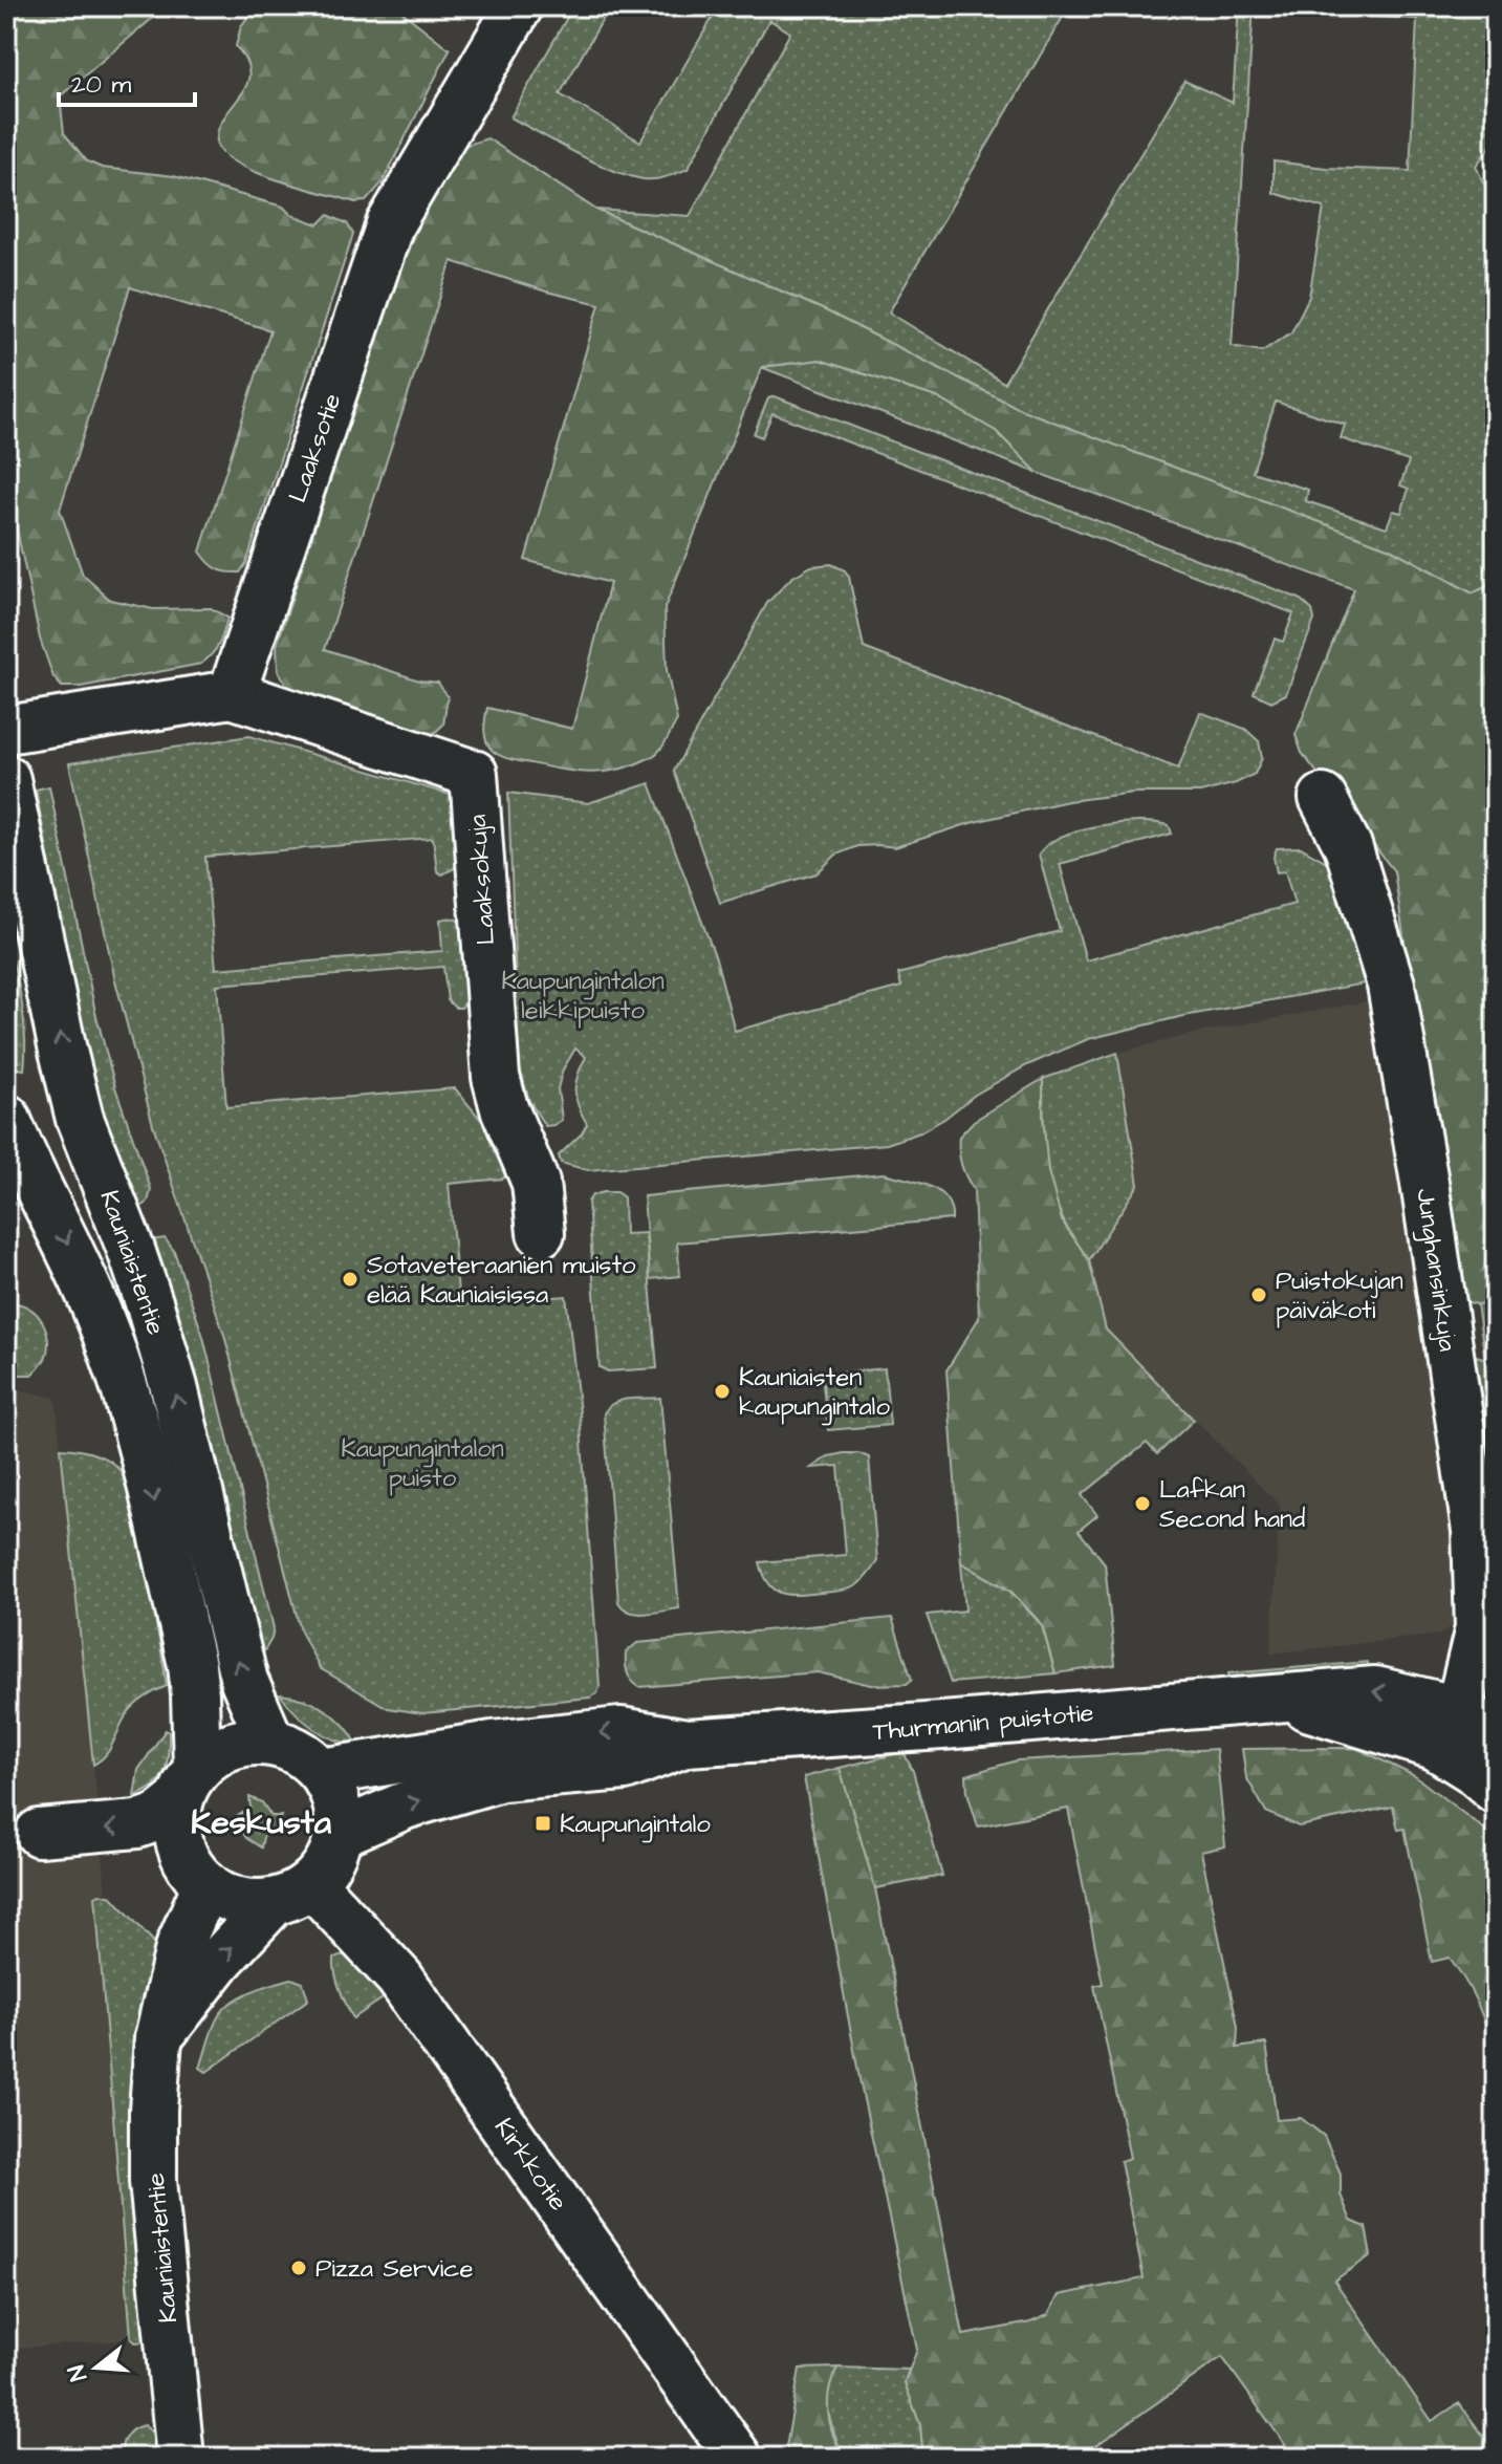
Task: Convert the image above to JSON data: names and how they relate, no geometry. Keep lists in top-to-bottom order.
{
  "streets": {
    "street": [
      "Laaksotie",
      "Laaksokuja",
      "Kauniaistentie",
      "Junghansinkuja",
      "Thurmanin puistotie",
      "Kirkkotie"
    ]
  },
  "crossings": [
    ["Laaksotie", "Laaksokuja"],
    ["Kauniaistentie", "Thurmanin puistotie"],
    ["Kauniaistentie", "Kirkkotie"],
    ["Junghansinkuja", "Thurmanin puistotie"],
    ["Thurmanin puistotie", "Kirkkotie"]
  ],
  "districts": ["Keskusta"],
  "parks": ["Kaupungintalon leikkipuisto", "Kaupungintalon puisto"],
  "places": {
    "other": [
      "Sotaveteraanien muisto elää Kauniaisissa",
      "Puistokujan päiväkoti",
      "Kauniaisten kaupungintalo",
      "Lafkan Second hand",
      "Pizza Service"
    ],
    "transit": ["Kaupungintalo"]
  },
  "scale_bar": "20 m",
  "north": "left"
}
